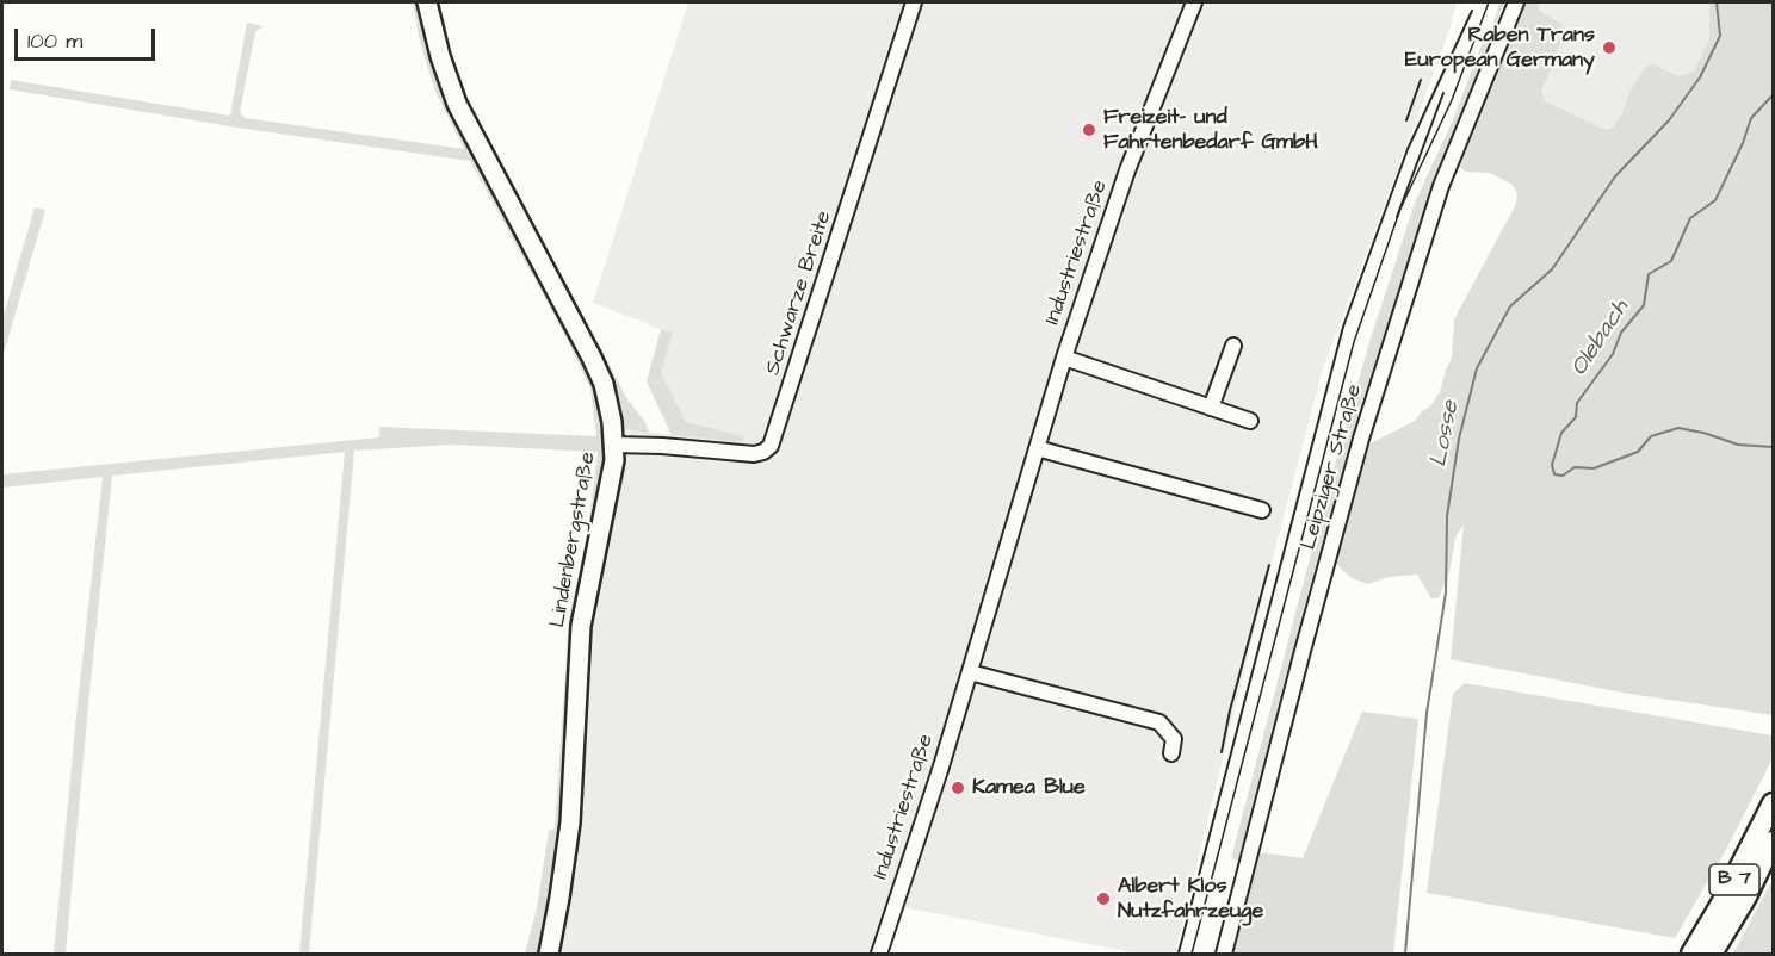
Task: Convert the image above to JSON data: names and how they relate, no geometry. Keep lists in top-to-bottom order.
{
  "streets": {
    "highway": ["B 7"],
    "main road": ["Lindenbergstraße"],
    "street": ["Industriestraße", "Schwarze Breite", "Leipziger Straße"]
  },
  "crossings": [
    ["Schwarze Breite", "Lindenbergstraße"]
  ],
  "water": ["Olebach", "Losse"],
  "places": [
    "Raben Trans European Germany",
    "Freizeit- und Fahrtenbedarf GmbH",
    "Kamea Blue",
    "Albert Klos Nutzfahrzeuge"
  ],
  "scale_bar": "100 m"
}
